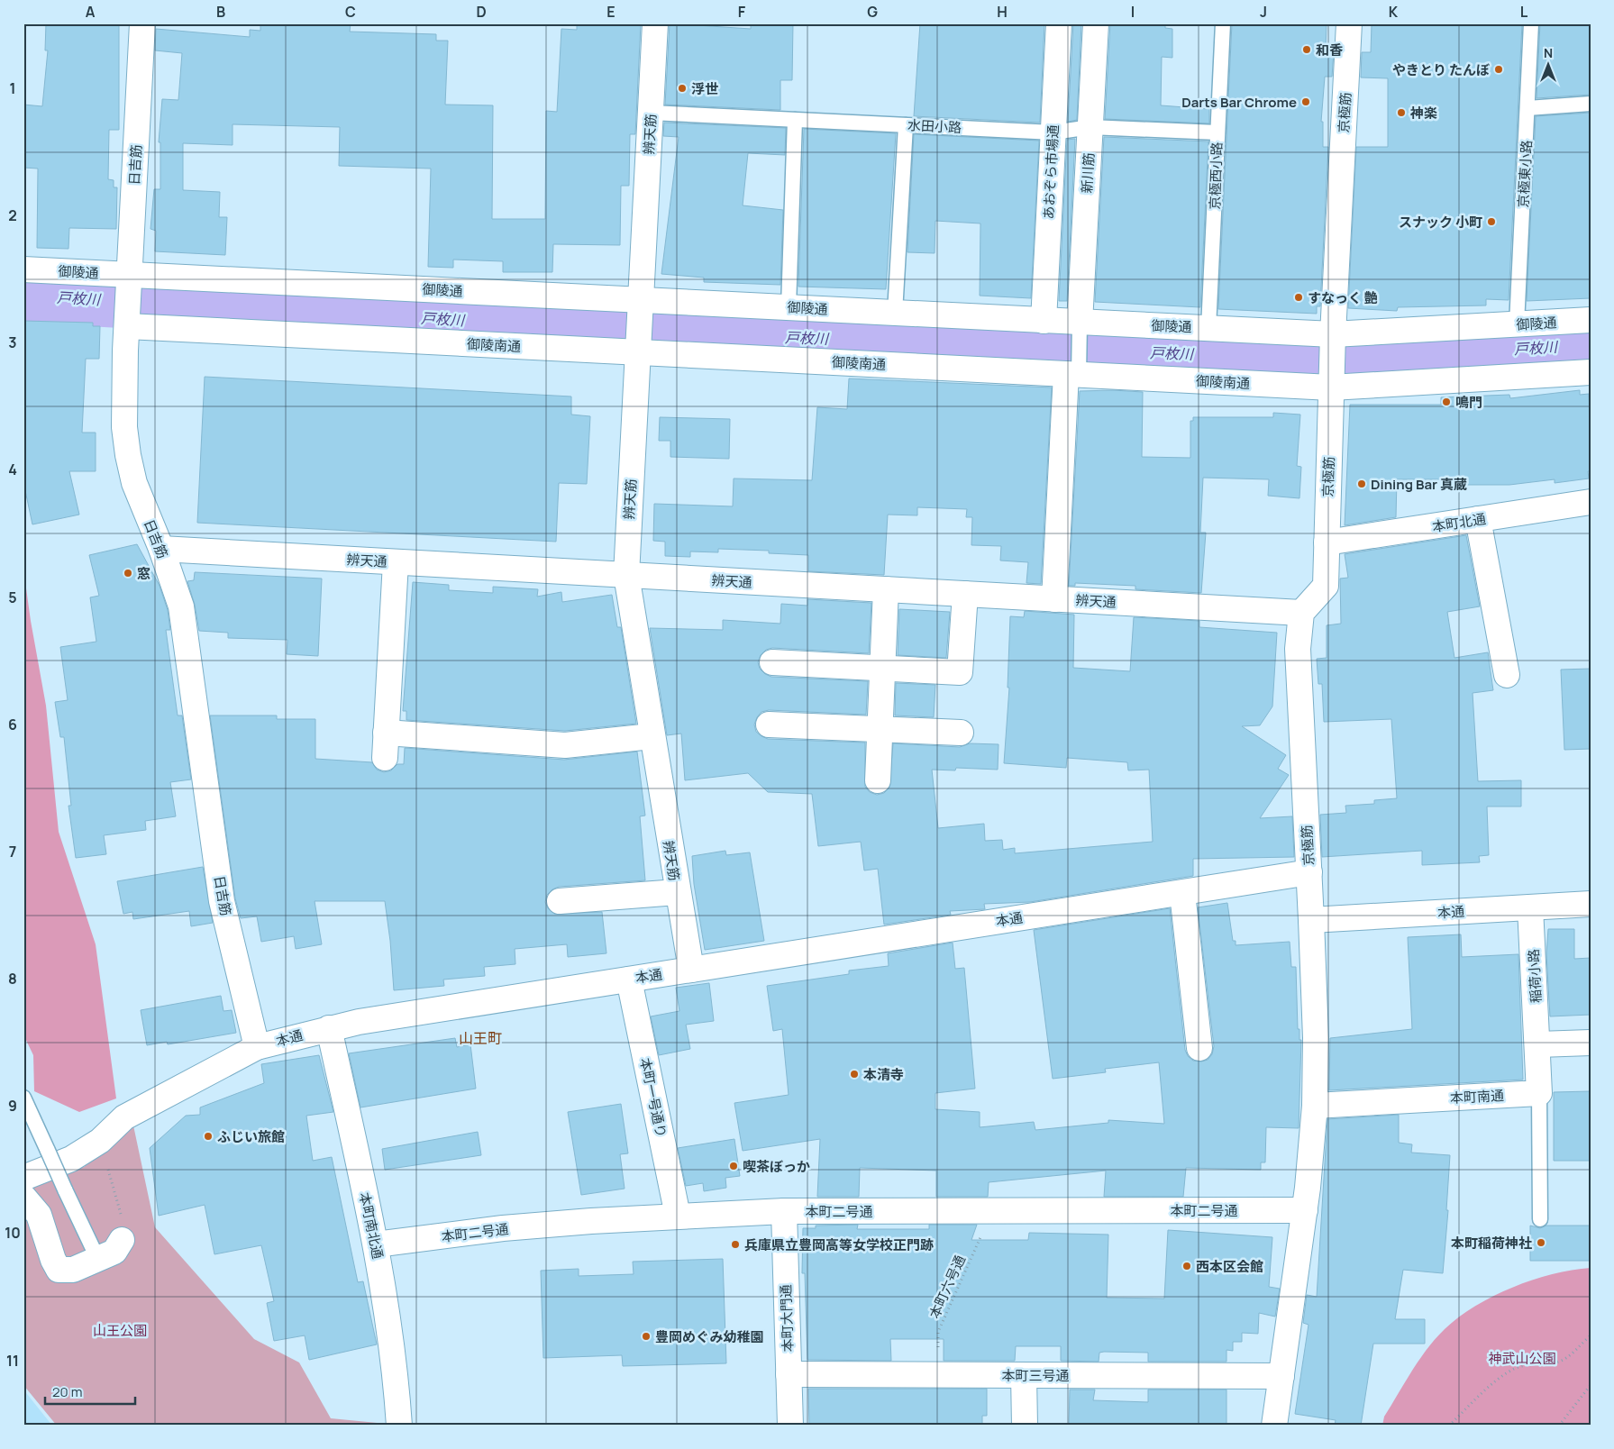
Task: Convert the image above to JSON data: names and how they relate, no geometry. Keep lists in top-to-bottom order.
{
  "streets": {
    "street": [
      "京極筋",
      "辨天筋",
      "日吉筋",
      "あおぞら市場通",
      "新川筋",
      "御陵通",
      "御陵南通",
      "本町北通",
      "辨天通",
      "本通",
      "稲荷小路",
      "本町南通",
      "本町一号通り",
      "本町二号通",
      "本町南北通",
      "本町大門通",
      "本町三号通"
    ],
    "lane": ["水田小路", "京極東小路", "京極西小路"],
    "path": ["本町六号通"]
  },
  "crossings": [
    ["京極筋", "御陵通"],
    ["京極筋", "御陵南通"],
    ["京極筋", "本町北通"],
    ["京極筋", "辨天通"],
    ["京極筋", "本通"],
    ["京極筋", "本町南通"],
    ["京極筋", "本町二号通"],
    ["京極筋", "本町三号通"],
    ["水田小路", "辨天筋"],
    ["水田小路", "あおぞら市場通"],
    ["水田小路", "新川筋"],
    ["水田小路", "京極西小路"],
    ["辨天筋", "御陵通"],
    ["辨天筋", "御陵南通"],
    ["辨天筋", "辨天通"],
    ["辨天筋", "本通"],
    ["日吉筋", "御陵通"],
    ["日吉筋", "御陵南通"],
    ["日吉筋", "辨天通"],
    ["日吉筋", "本通"],
    ["あおぞら市場通", "御陵通"],
    ["新川筋", "御陵通"],
    ["京極東小路", "御陵通"],
    ["京極西小路", "御陵通"],
    ["本通", "稲荷小路"],
    ["本通", "本町一号通り"],
    ["本通", "本町南北通"],
    ["本町一号通り", "本町二号通"],
    ["本町二号通", "本町南北通"],
    ["本町二号通", "本町六号通"],
    ["本町二号通", "本町大門通"],
    ["本町六号通", "本町三号通"],
    ["本町大門通", "本町三号通"]
  ],
  "districts": ["山王町"],
  "water": ["戸枚川"],
  "parks": ["山王公園", "神武山公園"],
  "places": [
    "和香",
    "やきとり たんぼ",
    "浮世",
    "Darts Bar Chrome",
    "神楽",
    "スナック 小町",
    "すなっく 艶",
    "鳴門",
    "Dining Bar 真蔵",
    "窓",
    "本清寺",
    "ふじい旅館",
    "喫茶ぼっか",
    "本町稲荷神社",
    "兵庫県立豊岡高等女学校正門跡",
    "西本区会館",
    "豊岡めぐみ幼稚園"
  ],
  "scale_bar": "20 m",
  "north": "top",
  "grid": {
    "columns": [
      "A",
      "B",
      "C",
      "D",
      "E",
      "F",
      "G",
      "H",
      "I",
      "J",
      "K",
      "L"
    ],
    "rows": [
      "1",
      "2",
      "3",
      "4",
      "5",
      "6",
      "7",
      "8",
      "9",
      "10",
      "11"
    ]
  }
}
